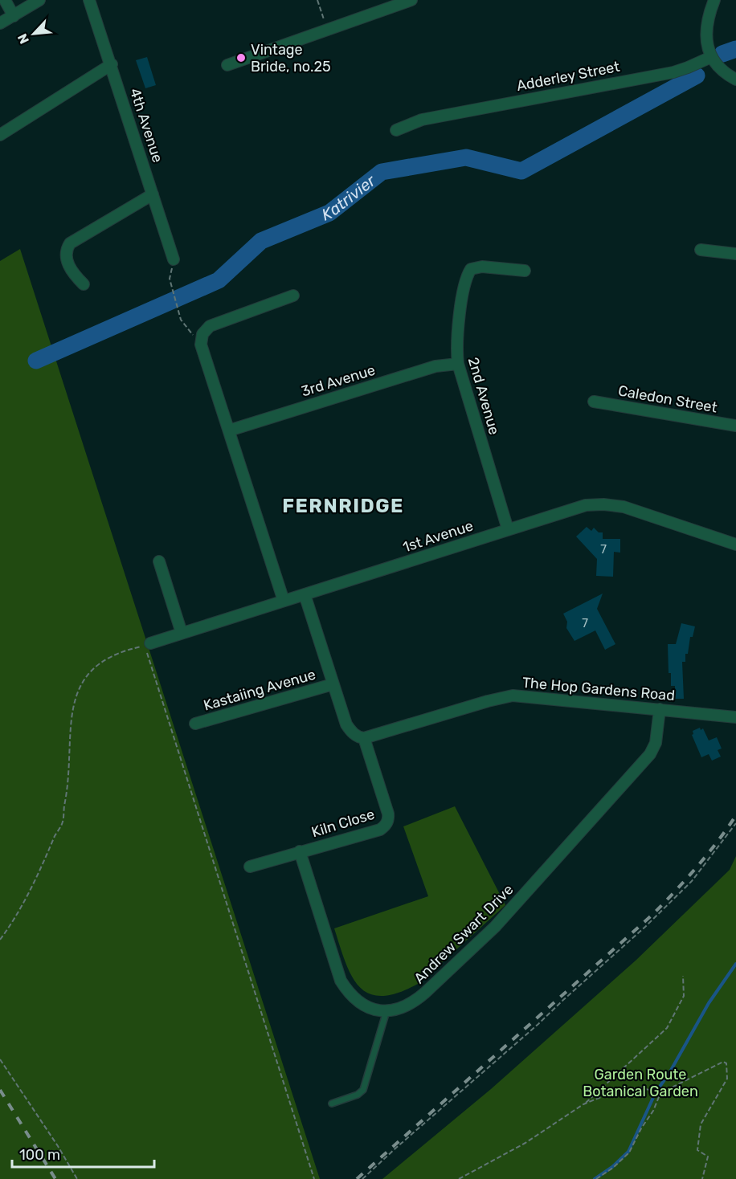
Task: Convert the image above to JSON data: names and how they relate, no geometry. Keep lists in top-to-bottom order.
{
  "streets": {
    "street": [
      "Adderley Street",
      "4th Avenue",
      "3rd Avenue",
      "2nd Avenue",
      "Caledon Street",
      "1st Avenue",
      "The Hop Gardens Road",
      "Kastaiing Avenue",
      "Kiln Close",
      "Andrew Swart Drive"
    ]
  },
  "crossings": [
    ["3rd Avenue", "2nd Avenue"],
    ["2nd Avenue", "1st Avenue"],
    ["The Hop Gardens Road", "Kiln Close"],
    ["The Hop Gardens Road", "Andrew Swart Drive"]
  ],
  "districts": ["FERNRIDGE"],
  "water": ["Katrivier"],
  "parks": ["Garden Route Botanical Garden"],
  "places": ["Vintage Bride, no.25"],
  "house_numbers": ["7", "7"],
  "scale_bar": "100 m",
  "north": "bottom left"
}
